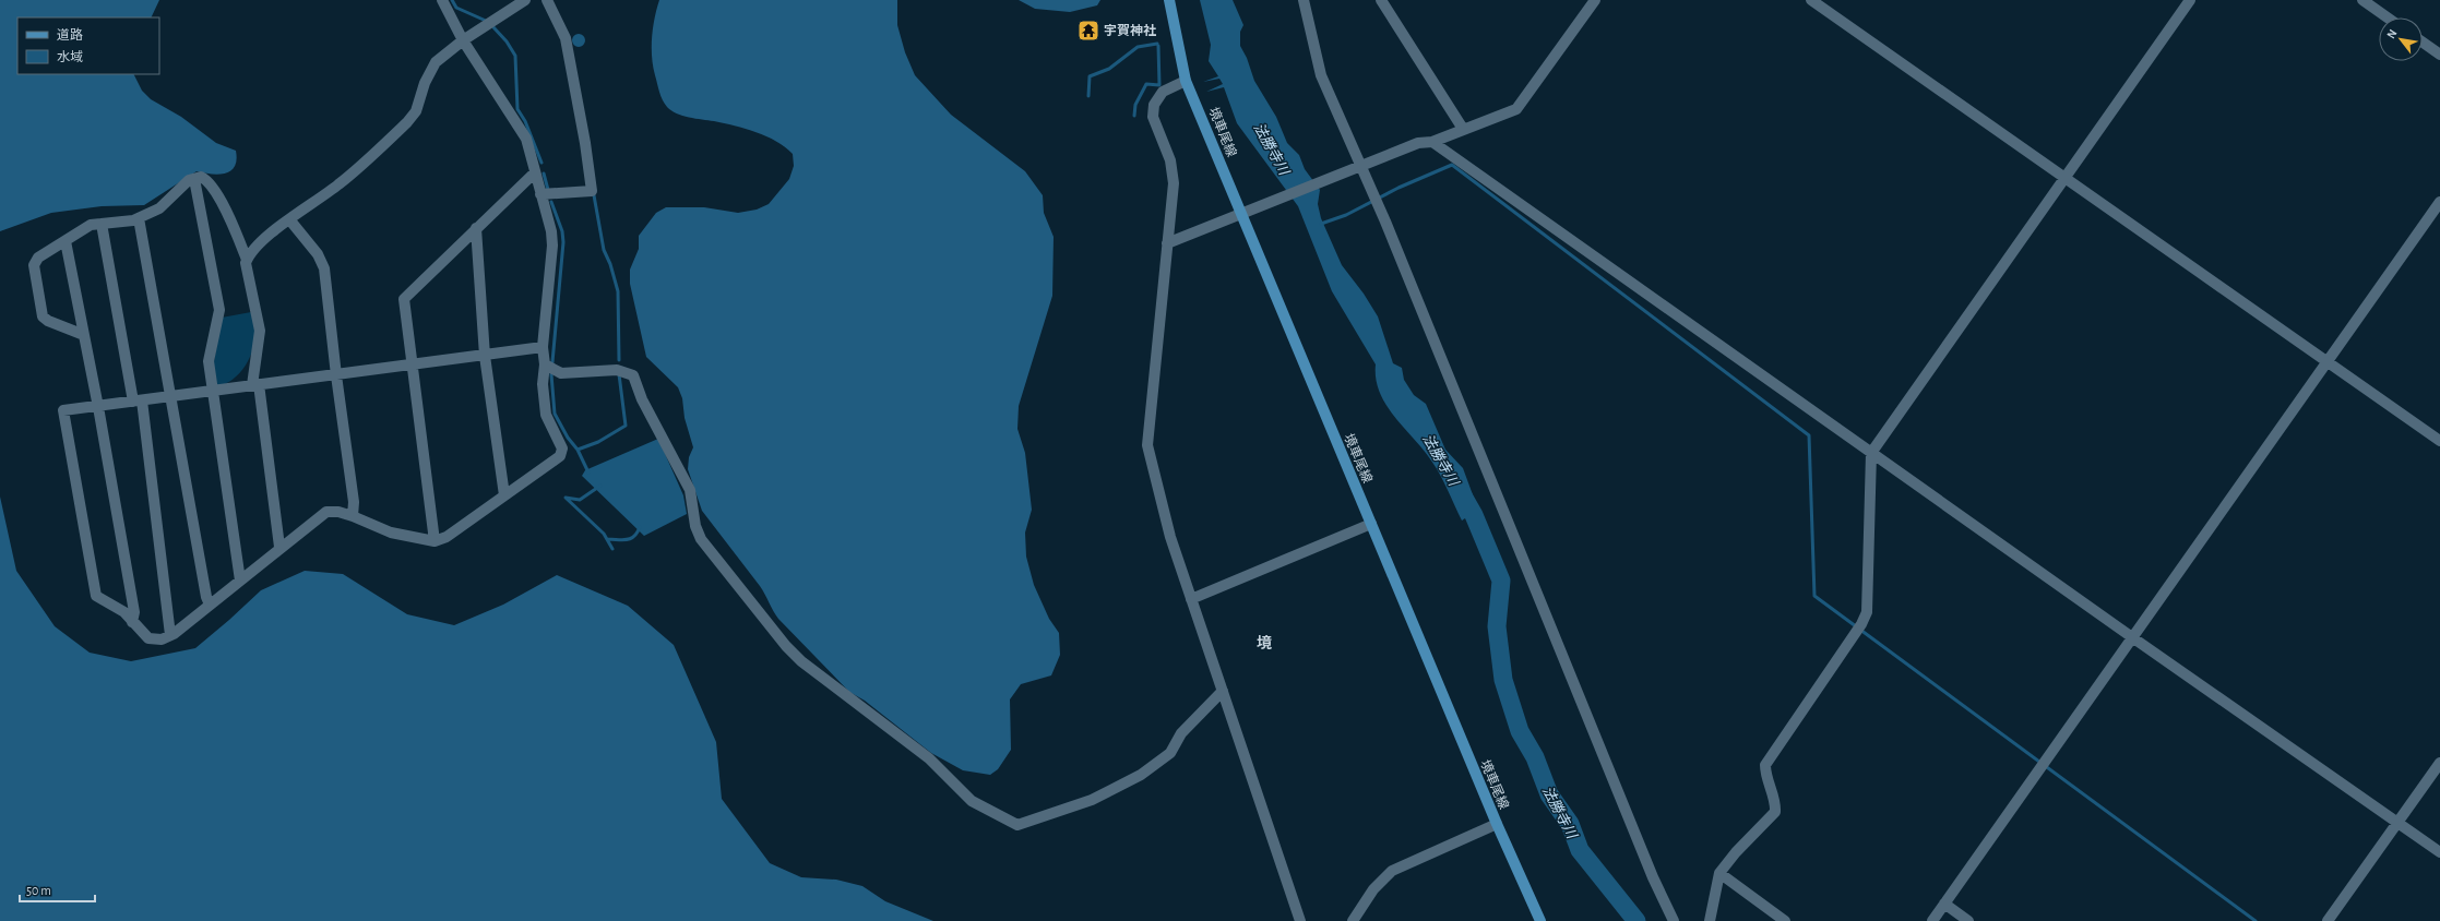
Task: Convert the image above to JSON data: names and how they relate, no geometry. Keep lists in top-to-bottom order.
{
  "streets": {
    "main road": ["境車尾線"]
  },
  "districts": ["境"],
  "water": ["法勝寺川"],
  "places": {
    "temple": ["宇賀神社"]
  },
  "legend": ["道路", "水域"],
  "scale_bar": "50 m",
  "north": "top left"
}
